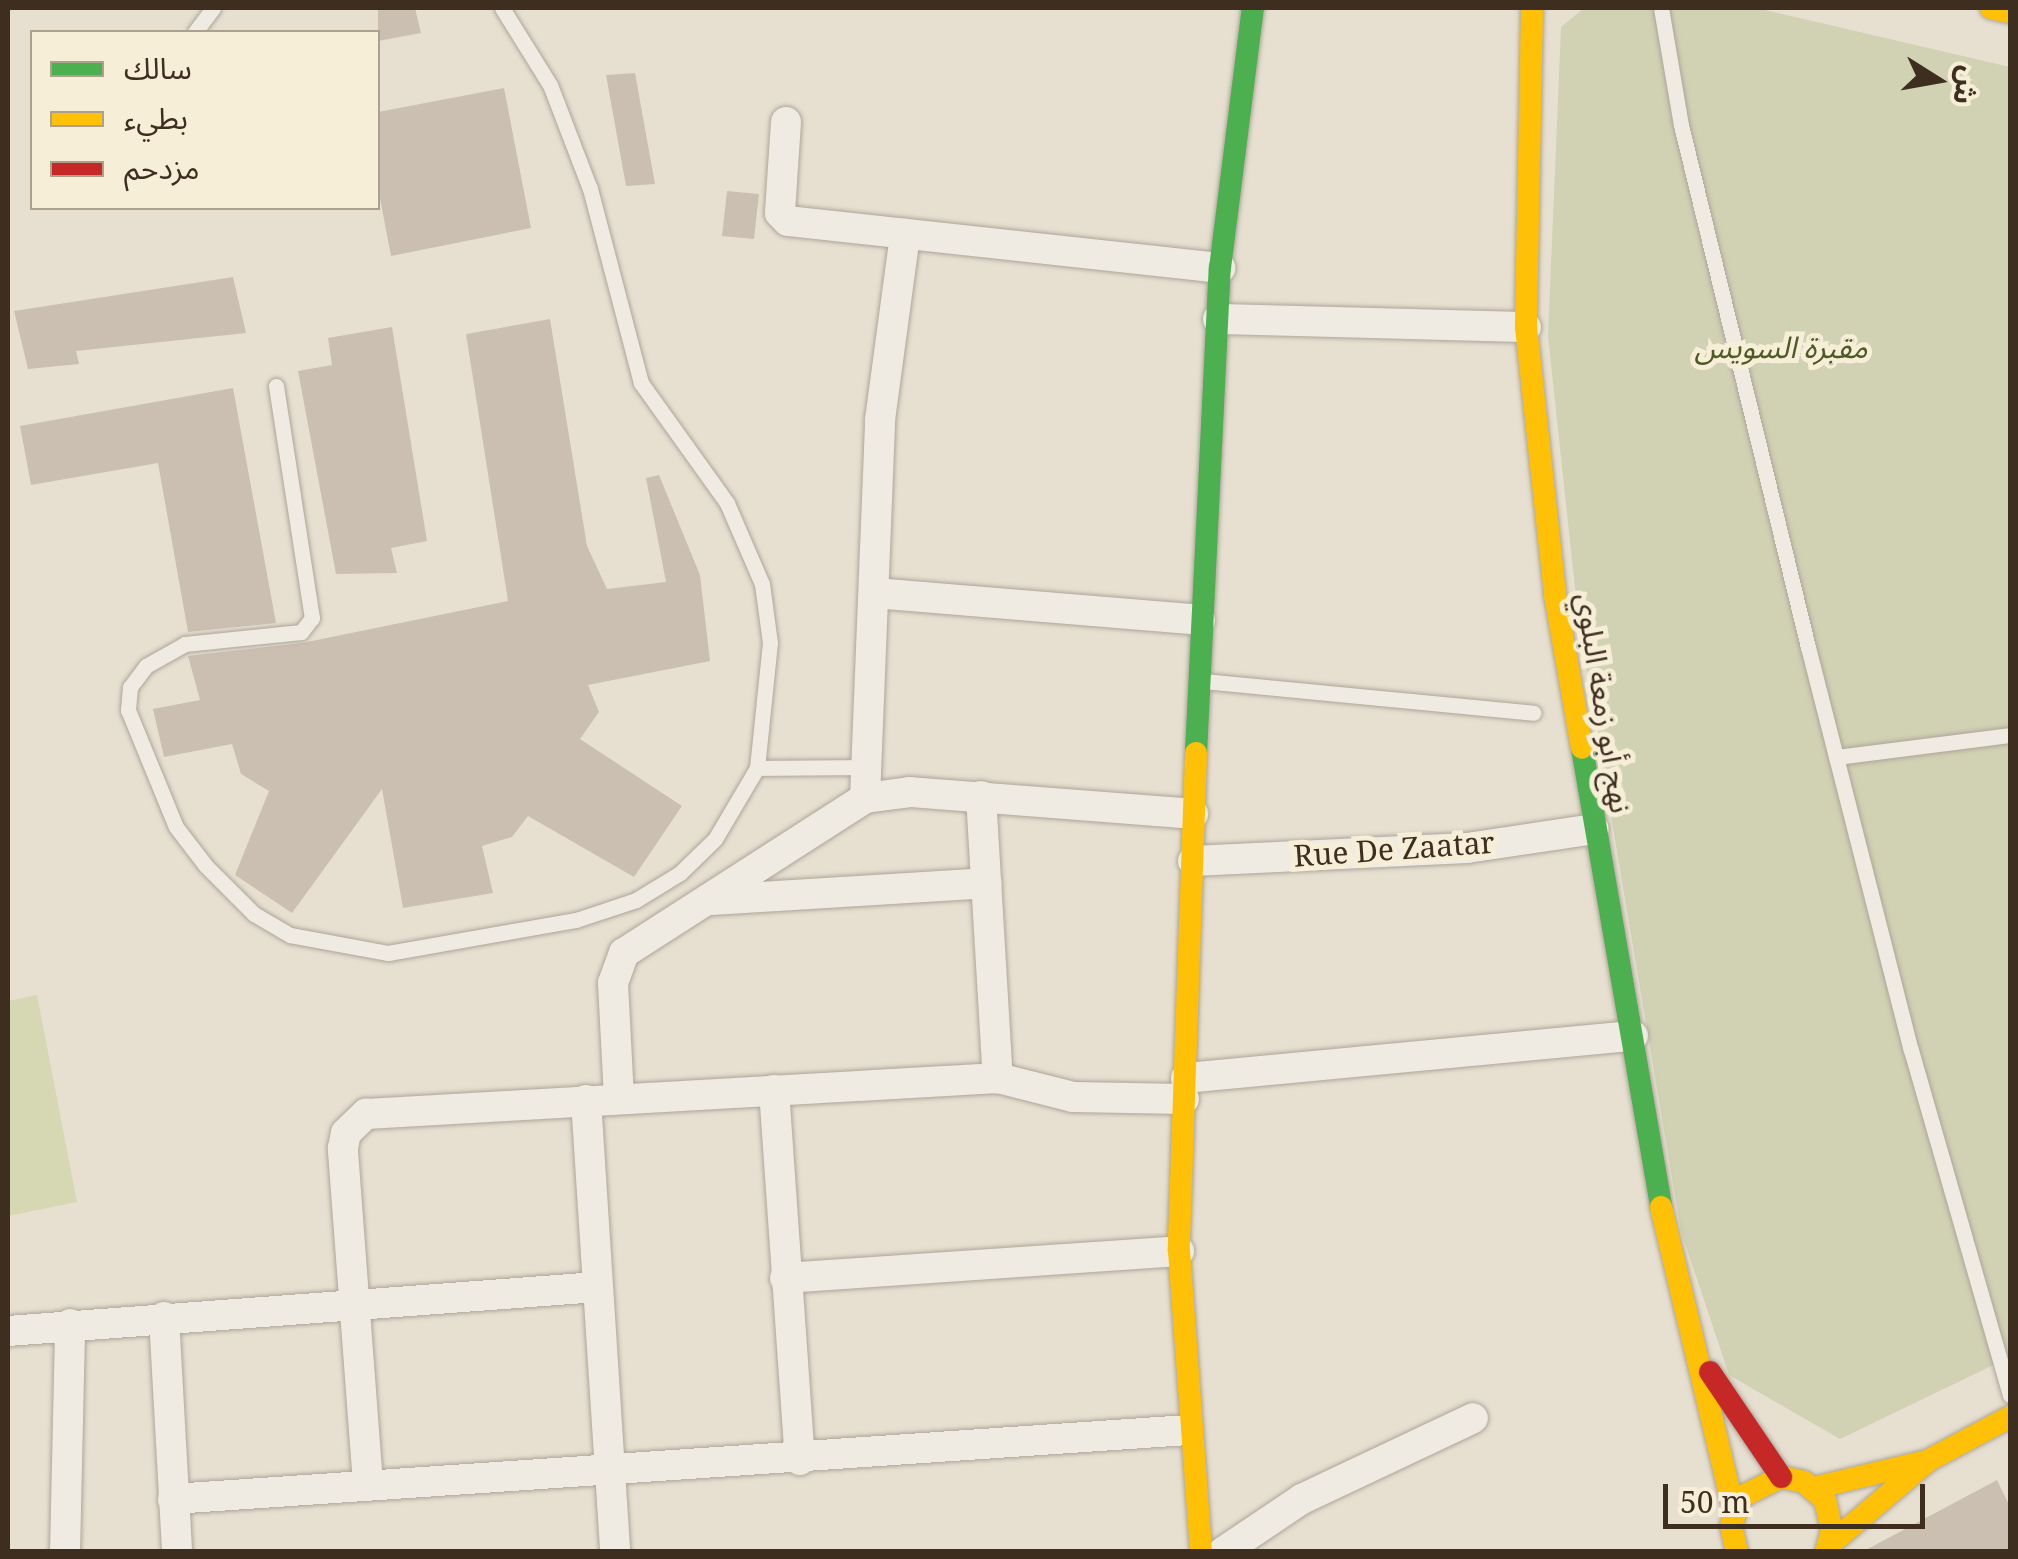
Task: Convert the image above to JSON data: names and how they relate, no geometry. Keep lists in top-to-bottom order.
{
  "streets": {
    "main road": ["نهج أبو زمعة البلوي"],
    "street": ["Rue De Zaatar"]
  },
  "crossings": [
    ["نهج أبو زمعة البلوي", "Rue De Zaatar"]
  ],
  "parks": ["مقبرة السويس"],
  "legend": ["سالك", "بطيء", "مزدحم"],
  "scale_bar": "50 m",
  "north": "right"
}
